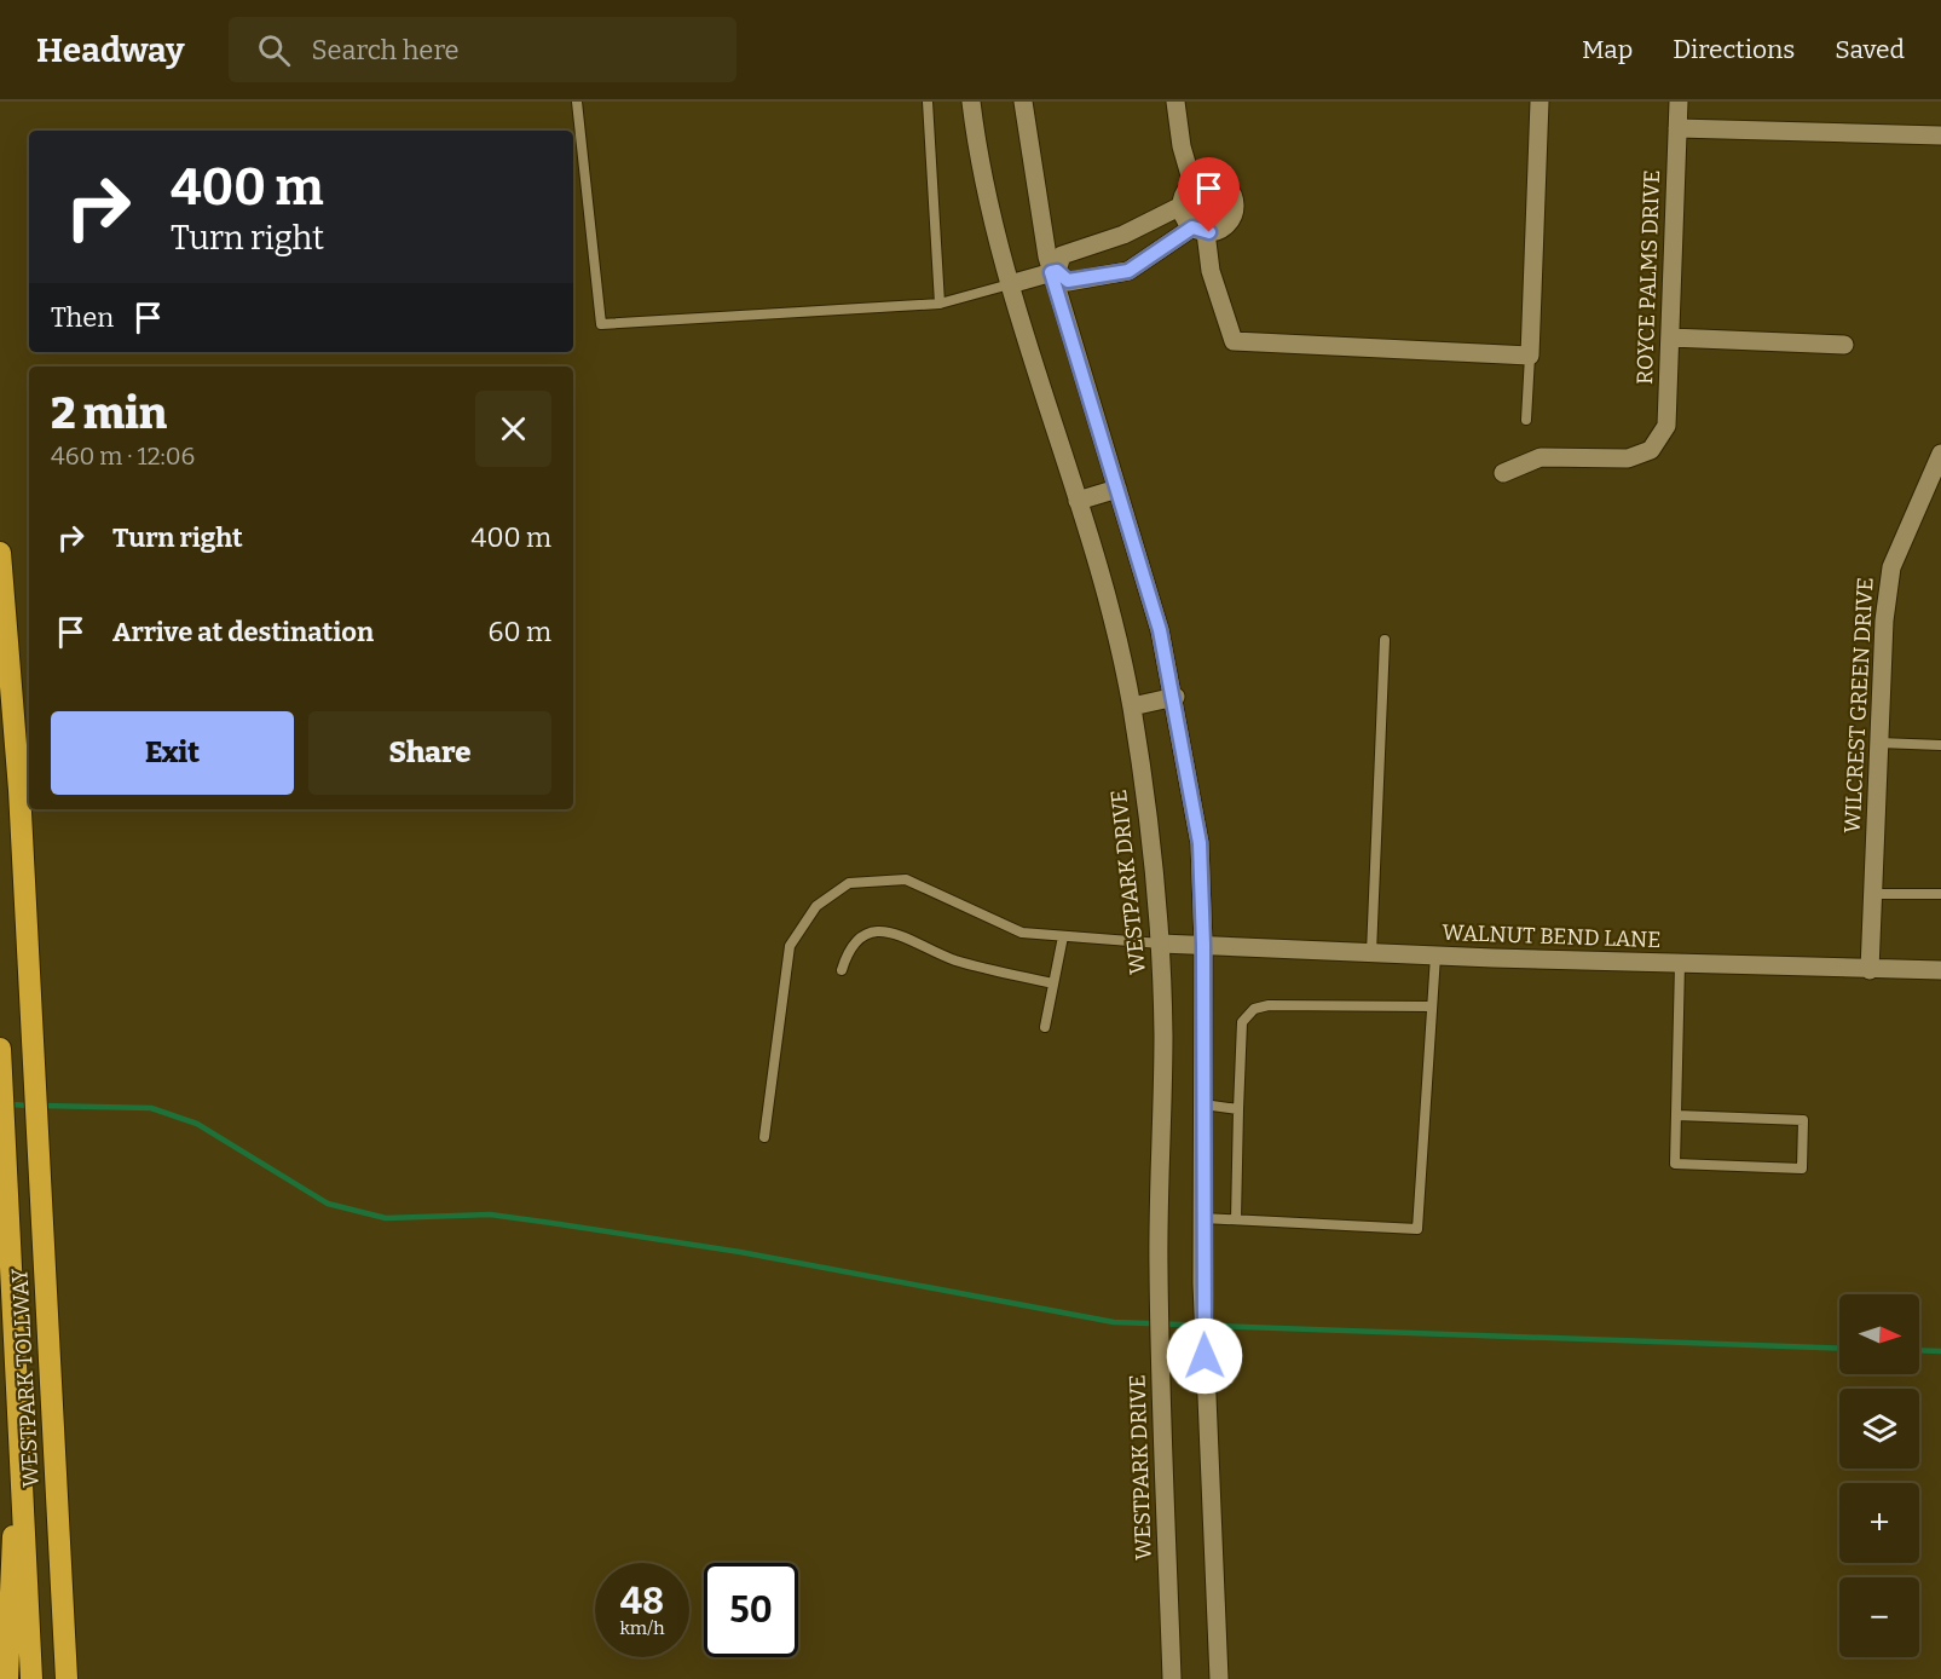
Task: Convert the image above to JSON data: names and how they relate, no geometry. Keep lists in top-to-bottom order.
{
  "streets": {
    "highway": ["WESTPARK TOLLWAY"],
    "street": [
      "ROYCE PALMS DRIVE",
      "WILCREST GREEN DRIVE",
      "WESTPARK DRIVE",
      "WALNUT BEND LANE"
    ]
  },
  "crossings": [
    ["WILCREST GREEN DRIVE", "WALNUT BEND LANE"],
    ["WESTPARK DRIVE", "WALNUT BEND LANE"]
  ],
  "north": "right",
  "page": {
    "header": "Headway",
    "search": "Search here",
    "nav": ["Map", "Directions", "Saved"],
    "turn": ["400 m", "Turn right"],
    "then": "Then",
    "heading": ["2 min", "460 m · 12:06"],
    "list": [
      {
        "name": "Turn right",
        "value": "400 m"
      },
      {
        "name": "Arrive at destination",
        "value": "60 m"
      }
    ],
    "buttons": ["Exit", "Share"],
    "map_buttons": ["+", "−"],
    "speed": "48 km/h",
    "limit": "50"
  }
}
